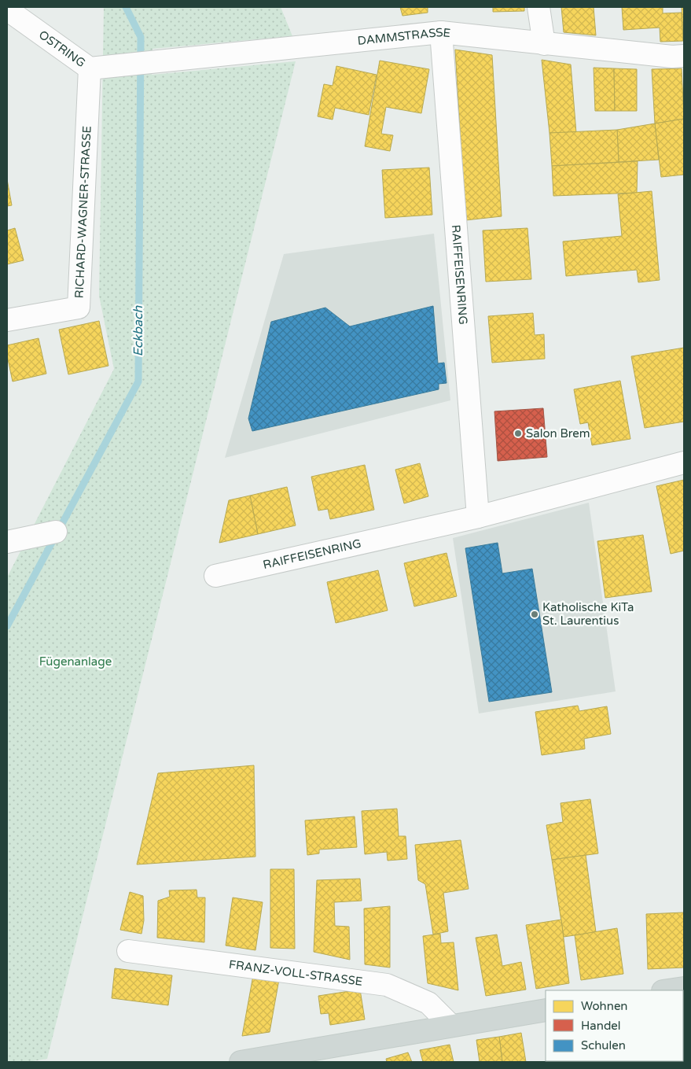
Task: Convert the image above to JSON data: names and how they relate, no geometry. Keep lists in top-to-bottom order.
{
  "streets": {
    "street": [
      "DAMMSTRASSE",
      "OSTRING",
      "RICHARD-WAGNER-STRASSE",
      "RAIFFEISENRING",
      "FRANZ-VOLL-STRASSE"
    ]
  },
  "crossings": [
    ["DAMMSTRASSE", "OSTRING"],
    ["DAMMSTRASSE", "RAIFFEISENRING"],
    ["OSTRING", "RICHARD-WAGNER-STRASSE"]
  ],
  "water": ["Eckbach"],
  "parks": ["Fügenanlage"],
  "places": ["Salon Brem", "Katholische KiTa St. Laurentius"],
  "legend": ["Wohnen", "Handel", "Schulen"]
}
